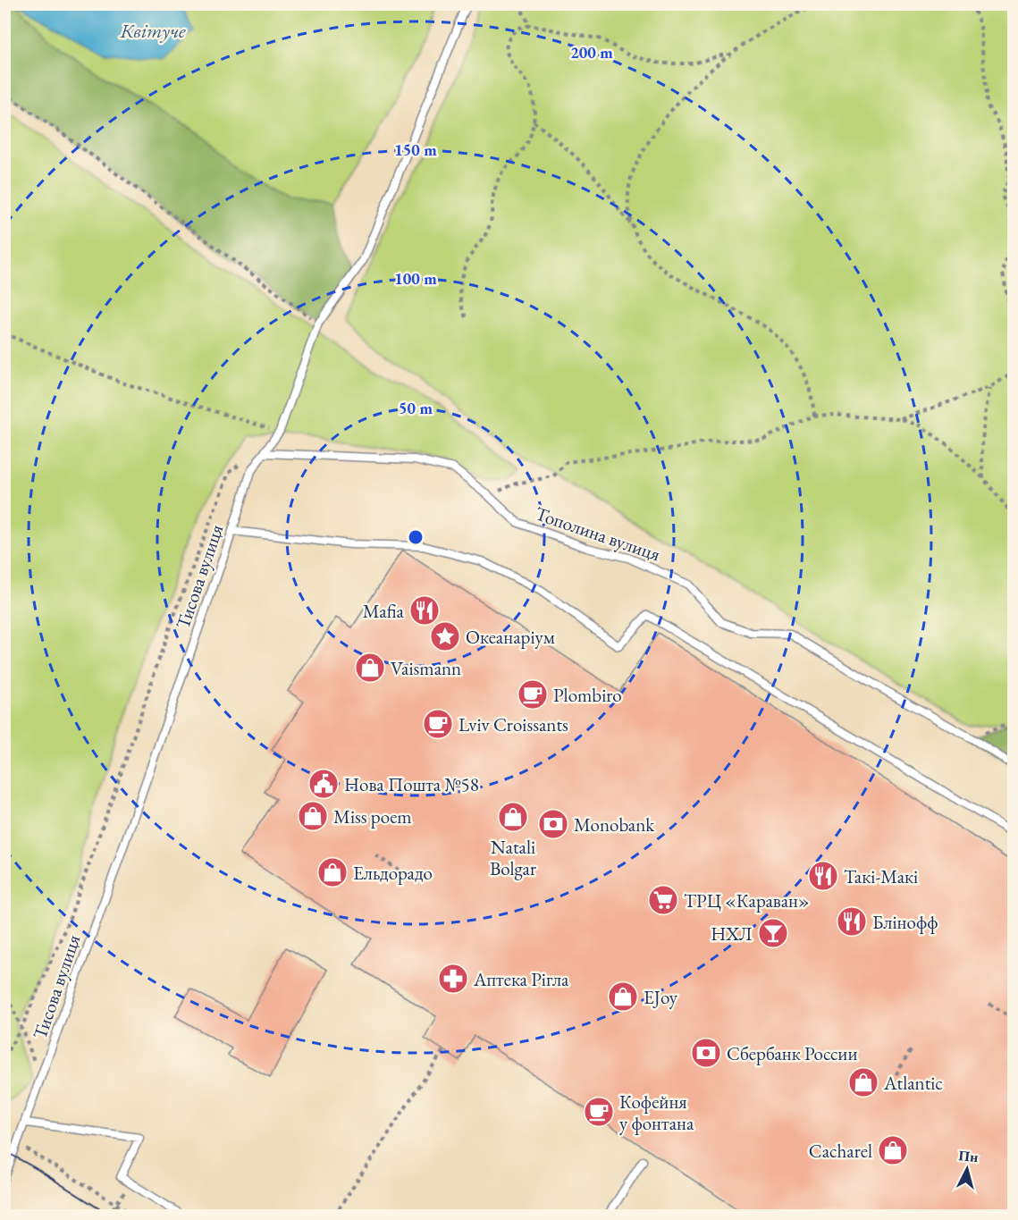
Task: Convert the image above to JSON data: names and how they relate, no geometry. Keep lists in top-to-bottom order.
{
  "streets": {
    "lane": ["Тополина вулиця", "Тисова вулиця"]
  },
  "crossings": [
    ["Тополина вулиця", "Тисова вулиця"]
  ],
  "water": ["Квітуче"],
  "places": {
    "restaurant": ["Mafia", "Такі-Макі", "Блінофф"],
    "place": ["Океанаріум"],
    "shop": [
      "Vaismann",
      "Miss poem",
      "Natali Bolgar",
      "Ельдорадо",
      "EJoy",
      "Atlantic",
      "Cacharel"
    ],
    "cafe": ["Plombiro", "Lviv Croissants", "Кофейня у фонтана"],
    "public building": ["Нова Пошта №58"],
    "bank": ["Monobank", "Сбербанк России"],
    "supermarket": ["ТРЦ «Караван»"],
    "bar": ["НХЛ"],
    "pharmacy": ["Аптека Рігла"]
  },
  "north": "top",
  "rings": [
    "200 m",
    "150 m",
    "100 m",
    "50 m"
  ]
}
